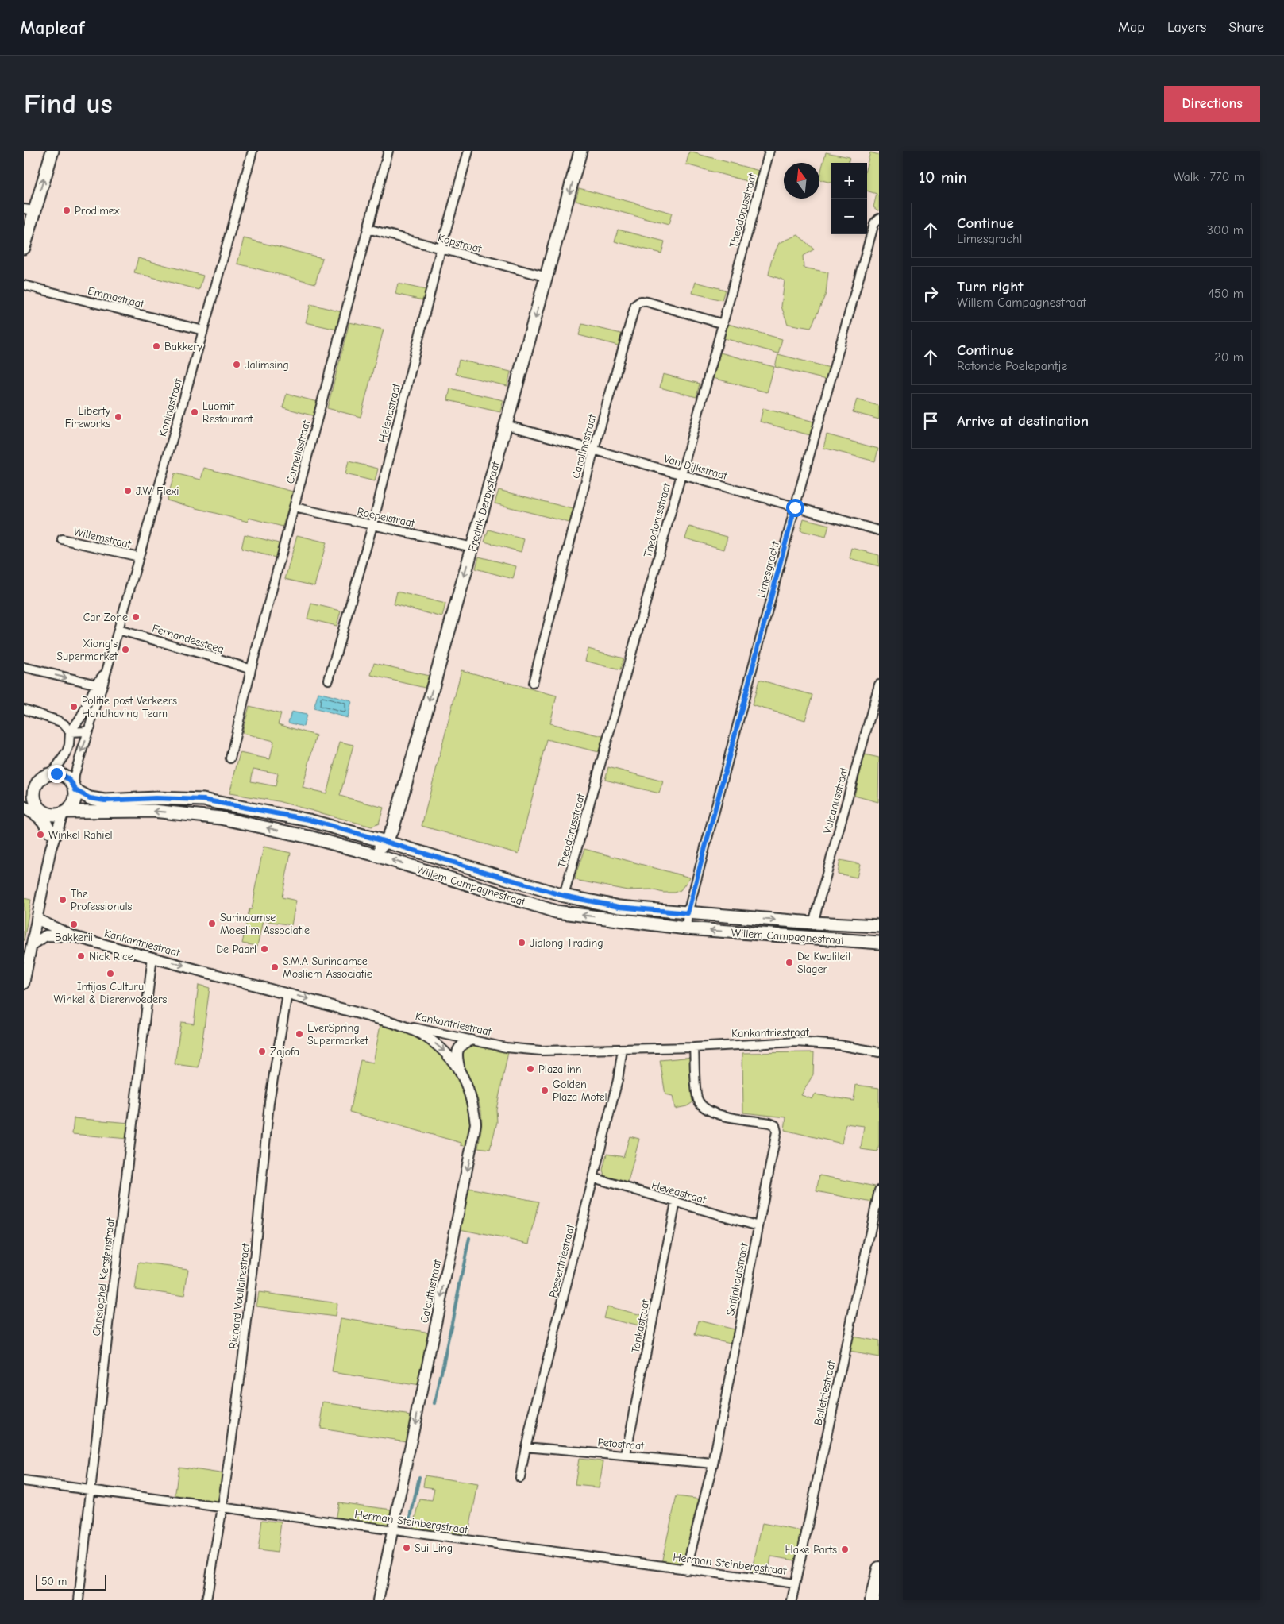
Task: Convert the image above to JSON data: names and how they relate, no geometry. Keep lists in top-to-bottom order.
{
  "streets": {
    "main road": ["Fredrik Derbystraat", "Willem Campagnestraat"],
    "street": [
      "Theodorusstraat",
      "Kopstraat",
      "Emmastraat",
      "Koningstraat",
      "Helenastraat",
      "Carolinastraat",
      "Cornelisstraat",
      "Van Dijkstraat",
      "Roepelstraat",
      "Willemstraat",
      "Limesgracht",
      "Fernandessteeg",
      "Vulcanusstraat",
      "Kankantriestraat",
      "Heveastraat",
      "Possentriestraat",
      "Christophel Kerstenstraat",
      "Satijnhoutstraat",
      "Calcuttastraat",
      "Richard Voullairestraat",
      "Tonkastraat",
      "Bolletriestraat",
      "Petostraat",
      "Herman Steinbergstraat"
    ]
  },
  "crossings": [
    ["Theodorusstraat", "Carolinastraat"],
    ["Theodorusstraat", "Van Dijkstraat"],
    ["Theodorusstraat", "Willem Campagnestraat"],
    ["Kopstraat", "Helenastraat"],
    ["Kopstraat", "Cornelisstraat"],
    ["Kopstraat", "Fredrik Derbystraat"],
    ["Emmastraat", "Koningstraat"],
    ["Koningstraat", "Willemstraat"],
    ["Koningstraat", "Fernandessteeg"],
    ["Koningstraat", "Willem Campagnestraat"],
    ["Helenastraat", "Roepelstraat"],
    ["Carolinastraat", "Van Dijkstraat"],
    ["Cornelisstraat", "Roepelstraat"],
    ["Cornelisstraat", "Fernandessteeg"],
    ["Van Dijkstraat", "Fredrik Derbystraat"],
    ["Van Dijkstraat", "Limesgracht"],
    ["Fredrik Derbystraat", "Roepelstraat"],
    ["Fredrik Derbystraat", "Willem Campagnestraat"],
    ["Limesgracht", "Willem Campagnestraat"],
    ["Vulcanusstraat", "Willem Campagnestraat"],
    ["Kankantriestraat", "Possentriestraat"],
    ["Kankantriestraat", "Christophel Kerstenstraat"],
    ["Kankantriestraat", "Satijnhoutstraat"],
    ["Kankantriestraat", "Calcuttastraat"],
    ["Kankantriestraat", "Richard Voullairestraat"],
    ["Heveastraat", "Possentriestraat"],
    ["Heveastraat", "Satijnhoutstraat"],
    ["Heveastraat", "Tonkastraat"],
    ["Possentriestraat", "Petostraat"],
    ["Christophel Kerstenstraat", "Herman Steinbergstraat"],
    ["Satijnhoutstraat", "Petostraat"],
    ["Satijnhoutstraat", "Herman Steinbergstraat"],
    ["Calcuttastraat", "Herman Steinbergstraat"],
    ["Richard Voullairestraat", "Herman Steinbergstraat"],
    ["Tonkastraat", "Petostraat"],
    ["Bolletriestraat", "Herman Steinbergstraat"]
  ],
  "one_way": ["Fredrik Derbystraat", "Calcuttastraat"],
  "places": [
    "Prodimex",
    "Bakkery",
    "Jalimsing",
    "Luomit Restaurant",
    "Liberty Fireworks",
    "J.W. Flexi",
    "Car Zone",
    "Xiong's Supermarket",
    "Politie post Verkeers Handhaving Team",
    "Winkel Rahiel",
    "The Professionals",
    "Surinaamse Moeslim Associatie",
    "Bakkerii",
    "Jialong Trading",
    "De Paarl",
    "Nick Rice",
    "De Kwaliteit Slager",
    "S.M.A Surinaamse Mosliem Associatie",
    "Intijas Culturu Winkel & Dierenvoeders",
    "EverSpring Supermarket",
    "Zajofa",
    "Plaza inn",
    "Golden Plaza Motel",
    "Sui Ling",
    "Hake Parts"
  ],
  "scale_bar": "50 m",
  "north": "top",
  "page": {
    "header": "Mapleaf",
    "nav": ["Map", "Layers", "Share"],
    "buttons": "Directions",
    "title": "Find us",
    "heading": ["10 min", "Walk · 770 m"],
    "map_buttons": ["+", "−"],
    "list": [
      ["Continue", "Limesgracht", "300 m"],
      ["Turn right", "Willem Campagnestraat", "450 m"],
      ["Continue", "Rotonde Poelepantje", "20 m"],
      "Arrive at destination"
    ],
    "scale": "50 m"
  }
}
